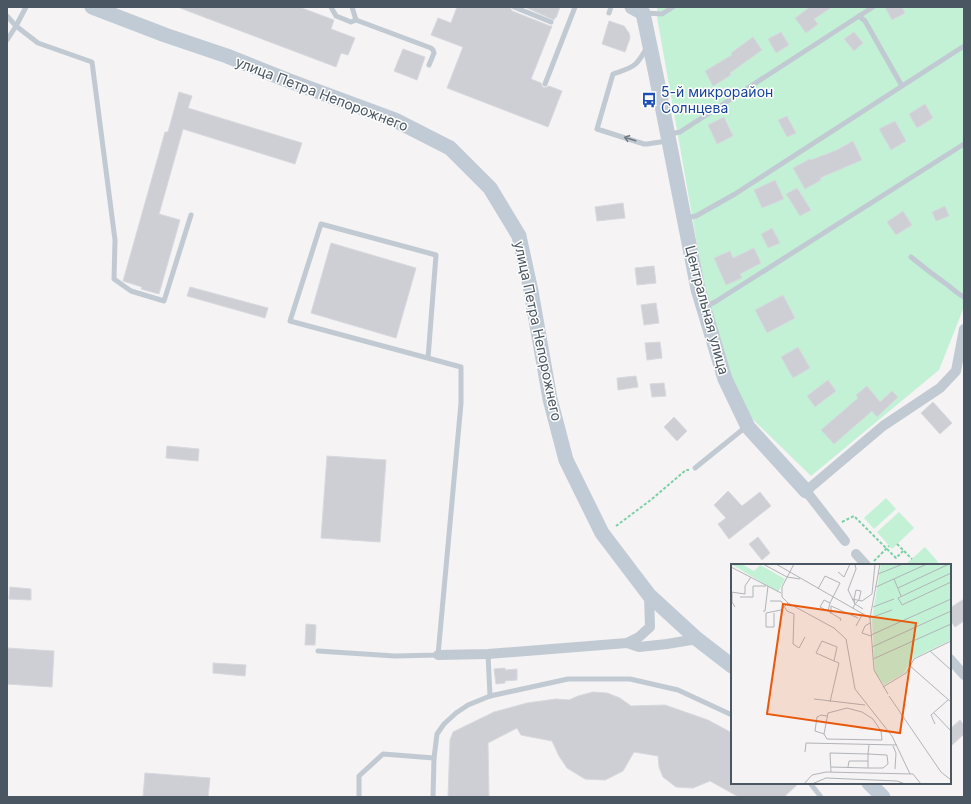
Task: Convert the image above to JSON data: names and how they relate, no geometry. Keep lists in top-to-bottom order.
{
  "streets": {
    "street": ["улица Петра Непорожнего", "Центральная улица"]
  },
  "places": {
    "bus stop": ["5-й микрорайон Солнцева"]
  }
}
